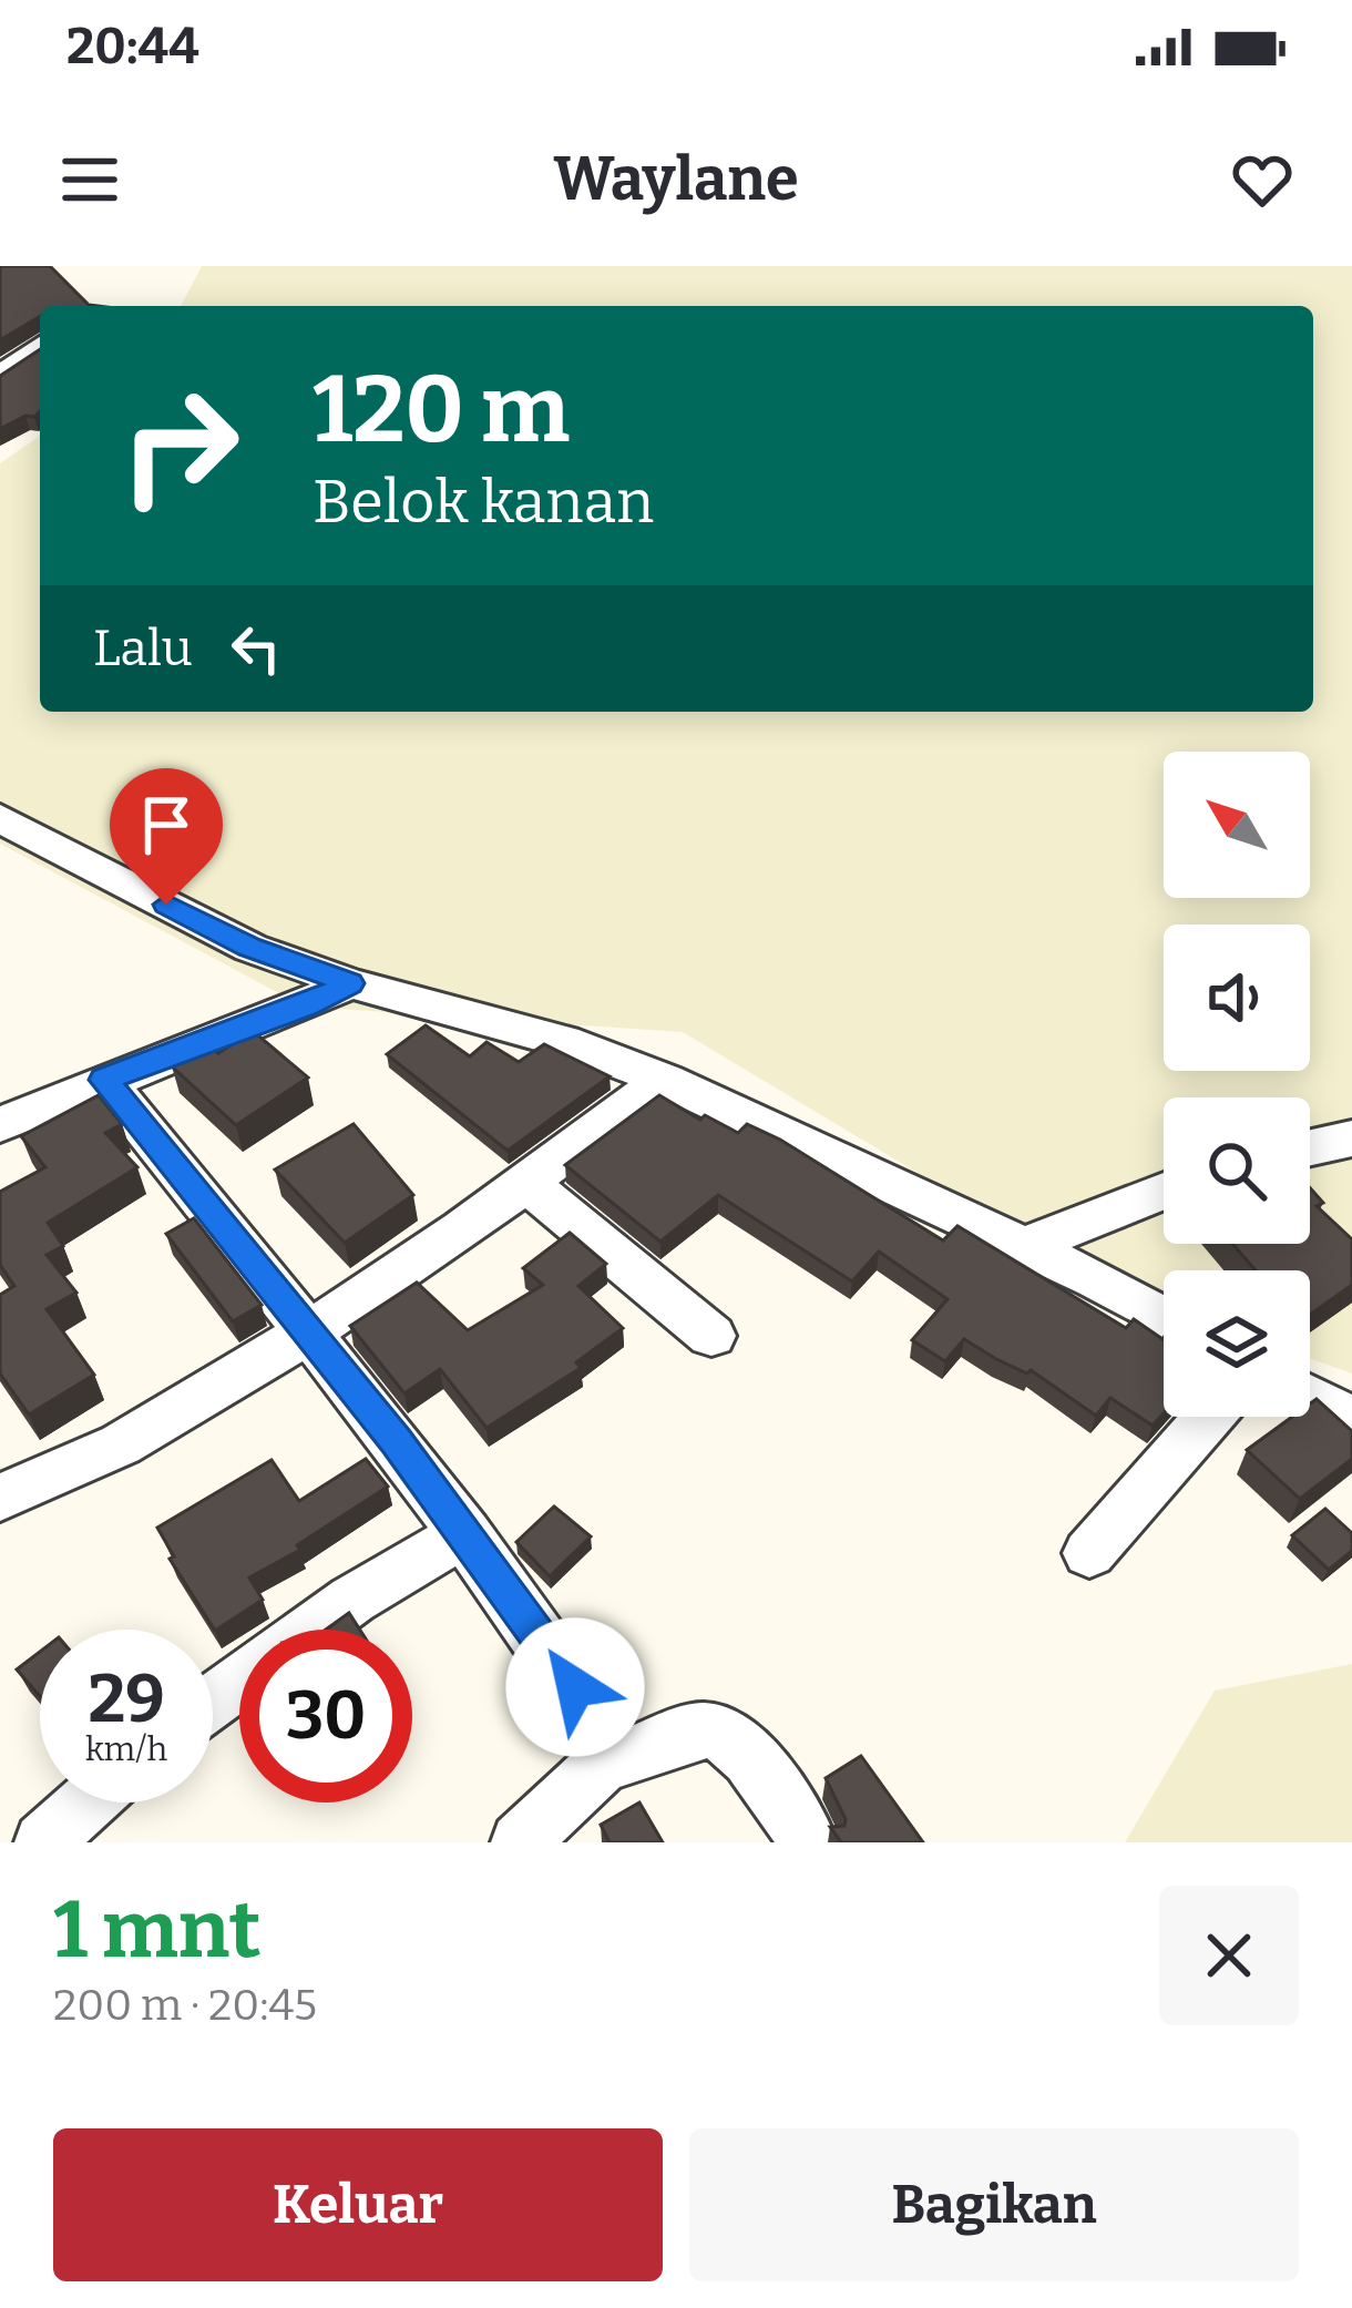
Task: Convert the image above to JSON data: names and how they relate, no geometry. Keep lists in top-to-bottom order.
{
  "north": "top left",
  "page": {
    "status": "20:44",
    "header": "Waylane",
    "turn": ["120 m", "Belok kanan"],
    "then": "Lalu",
    "speed": "29 km/h",
    "limit": "30",
    "heading": ["1 mnt", "200 m · 20:45"],
    "buttons": ["Keluar", "Bagikan"]
  }
}
